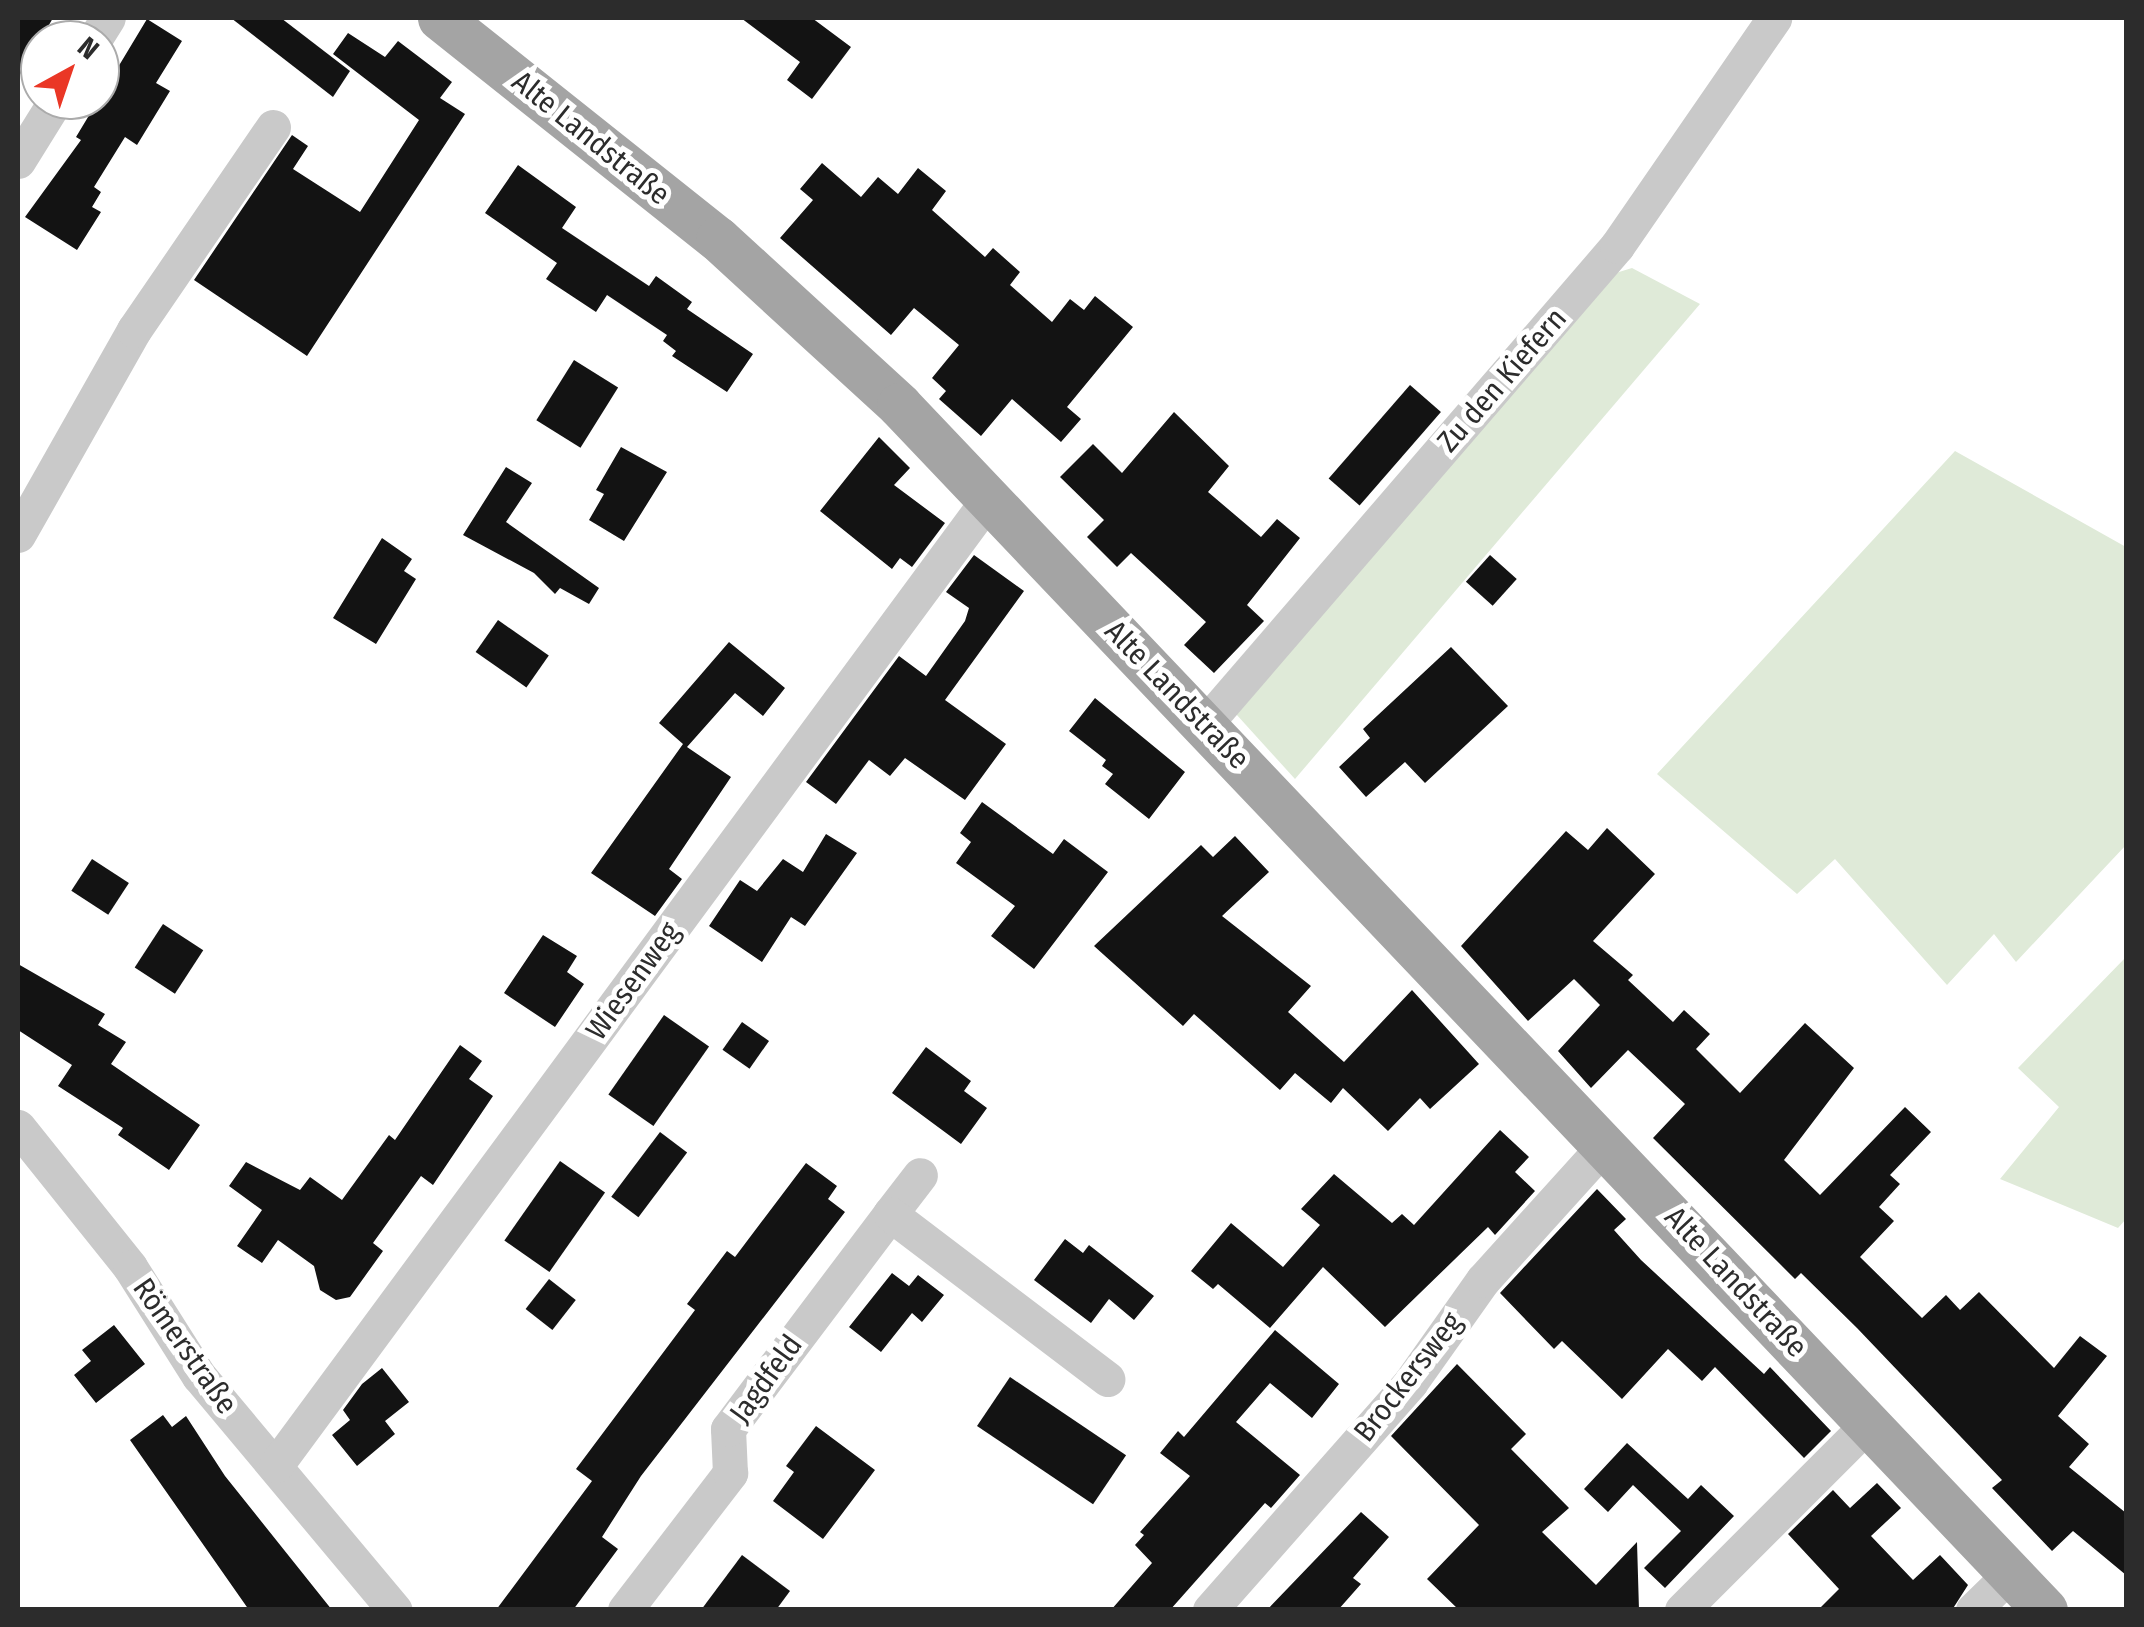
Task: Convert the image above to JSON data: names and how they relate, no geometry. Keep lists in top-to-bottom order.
{
  "streets": {
    "main road": ["Alte Landstraße"],
    "street": [
      "Zu den Kiefern",
      "Wiesenweg",
      "Römerstraße",
      "Brockersweg",
      "Jagdfeld"
    ]
  },
  "crossings": [
    ["Alte Landstraße", "Zu den Kiefern"],
    ["Alte Landstraße", "Wiesenweg"],
    ["Alte Landstraße", "Brockersweg"],
    ["Wiesenweg", "Römerstraße"]
  ],
  "north": "top right"
}
